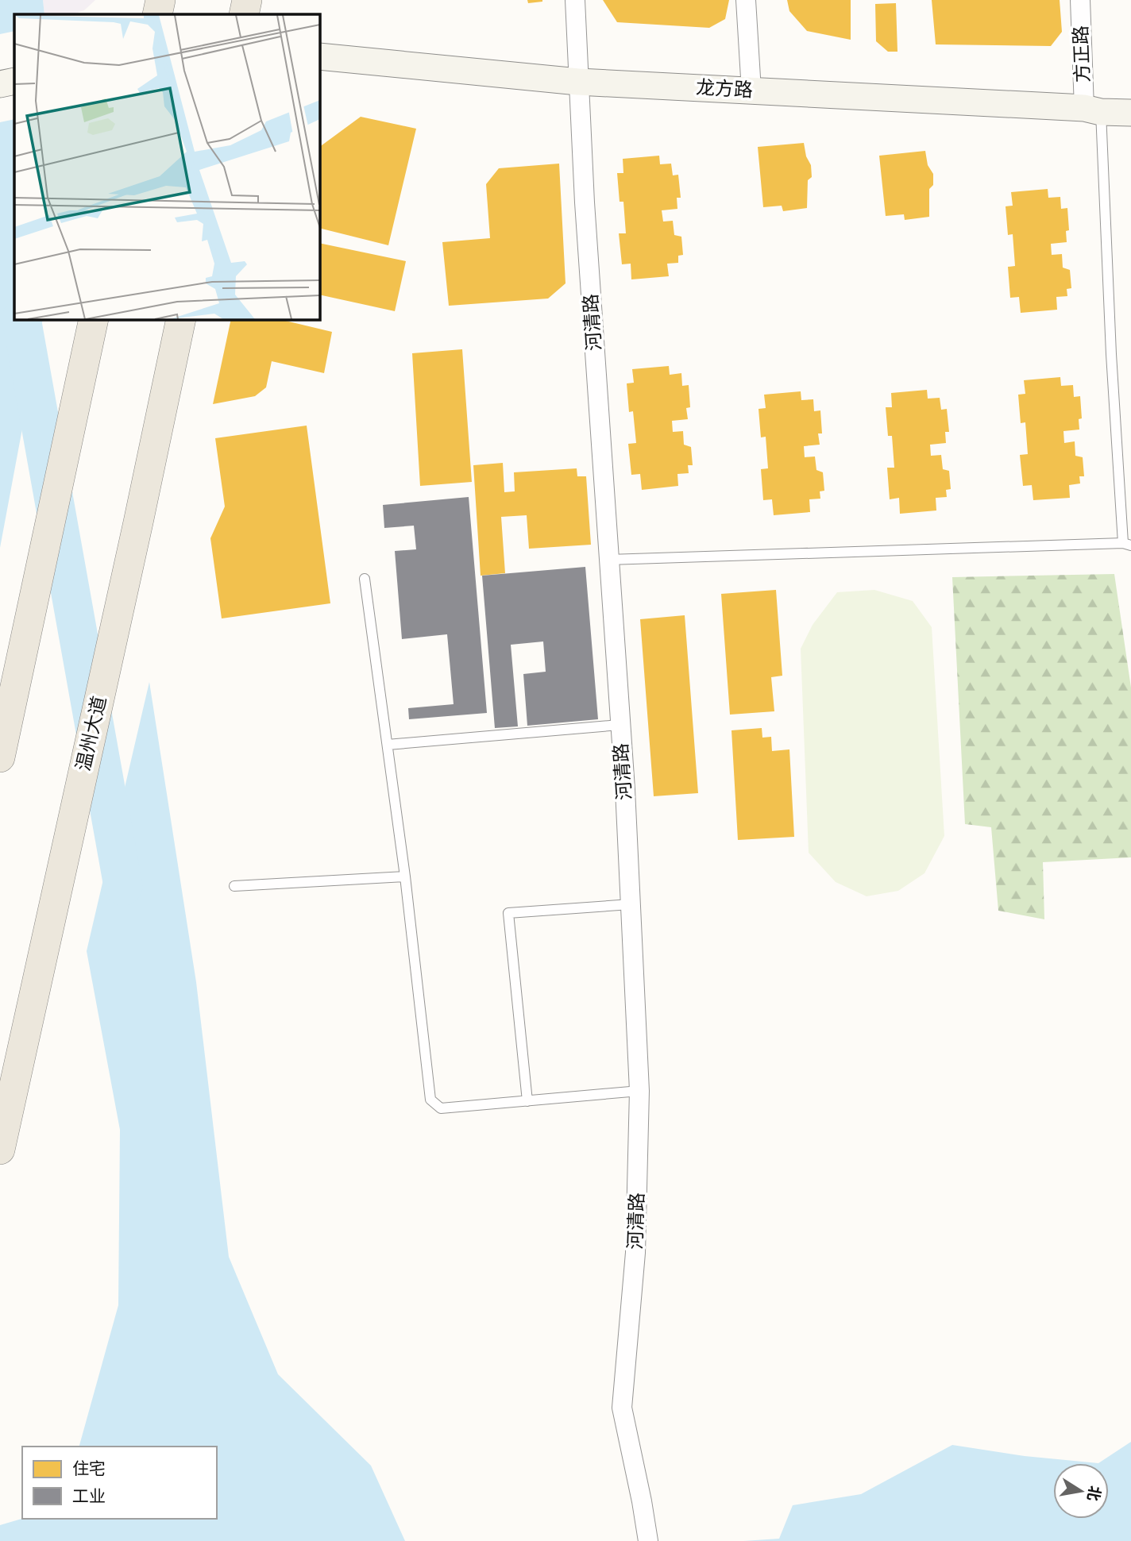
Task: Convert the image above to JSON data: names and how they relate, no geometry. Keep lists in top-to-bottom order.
{
  "streets": {
    "main road": ["龙方路", "温州大道"],
    "street": ["方正路", "河清路"]
  },
  "crossings": [
    ["方正路", "龙方路"],
    ["龙方路", "河清路"]
  ],
  "legend": ["住宅", "工业"],
  "north": "right"
}
